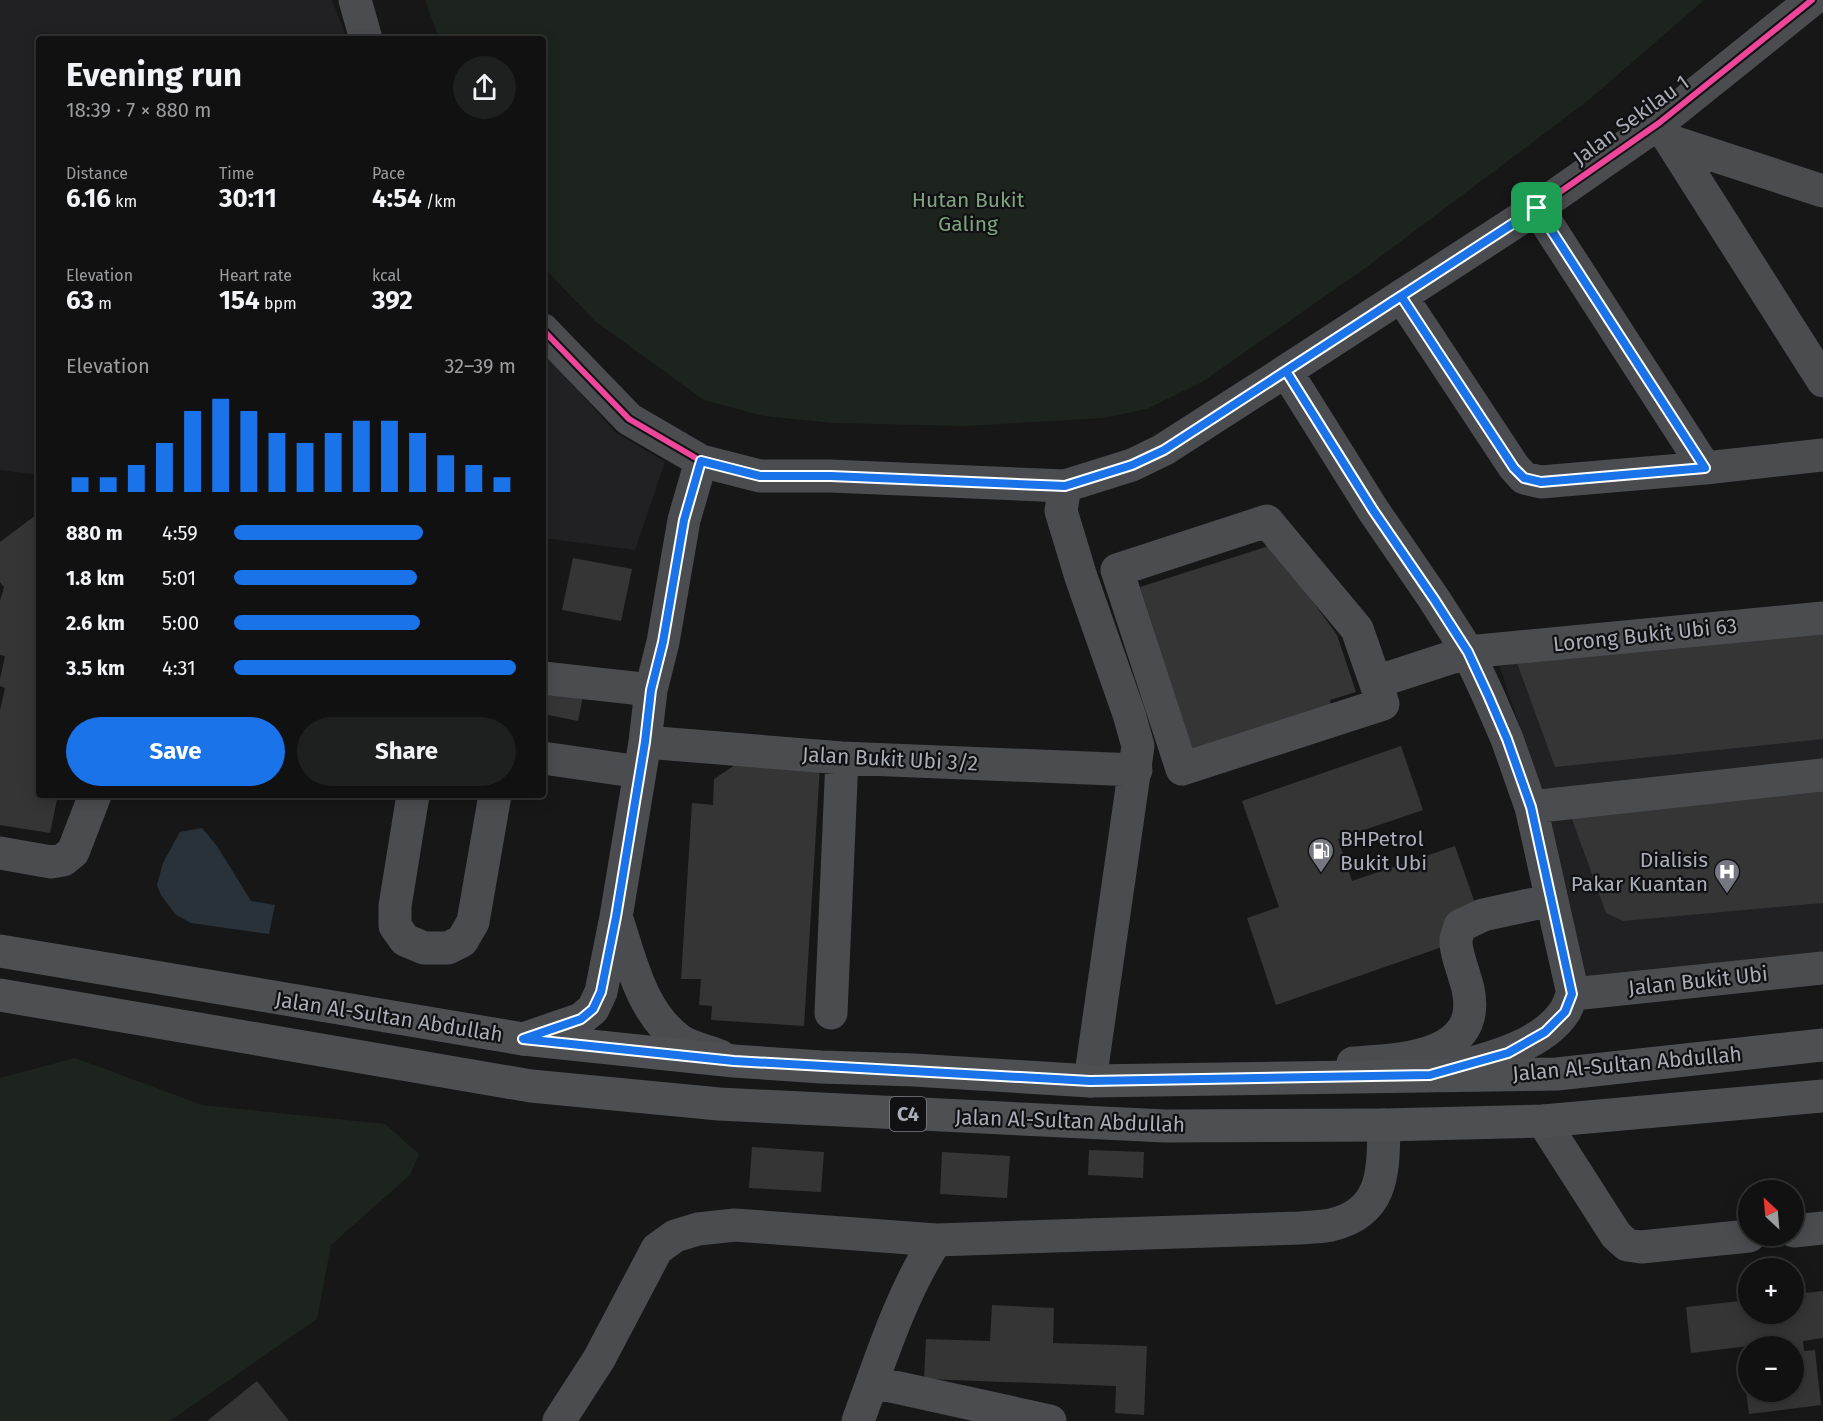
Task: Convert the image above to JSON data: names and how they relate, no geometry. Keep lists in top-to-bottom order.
{
  "streets": {
    "main road": ["Jalan Al-Sultan Abdullah", "C4"],
    "street": [
      "Jalan Sekilau 1",
      "Lorong Bukit Ubi 63",
      "Jalan Bukit Ubi 3/2",
      "Jalan Bukit Ubi"
    ]
  },
  "parks": ["Hutan Bukit Galing"],
  "places": {
    "fuel station": ["BHPetrol Bukit Ubi"],
    "hospital": ["Dialisis Pakar Kuantan"]
  },
  "north": "top left",
  "page": {
    "heading": ["Evening run", "18:39 · 7 × 880 m"],
    "stats": [
      ["Distance", "6.16 km"],
      ["Time", "30:11"],
      ["Pace", "4:54 /km"],
      ["Elevation", "63 m"],
      ["Heart rate", "154 bpm"],
      ["kcal", "392"]
    ],
    "chart": ["Elevation", "32–39 m"],
    "list": [
      {
        "name": "880 m",
        "note": "4:59"
      },
      {
        "name": "1.8 km",
        "note": "5:01"
      },
      {
        "name": "2.6 km",
        "note": "5:00"
      },
      {
        "name": "3.5 km",
        "note": "4:31"
      }
    ],
    "buttons": ["Save", "Share"],
    "map_buttons": ["+", "−"]
  }
}
